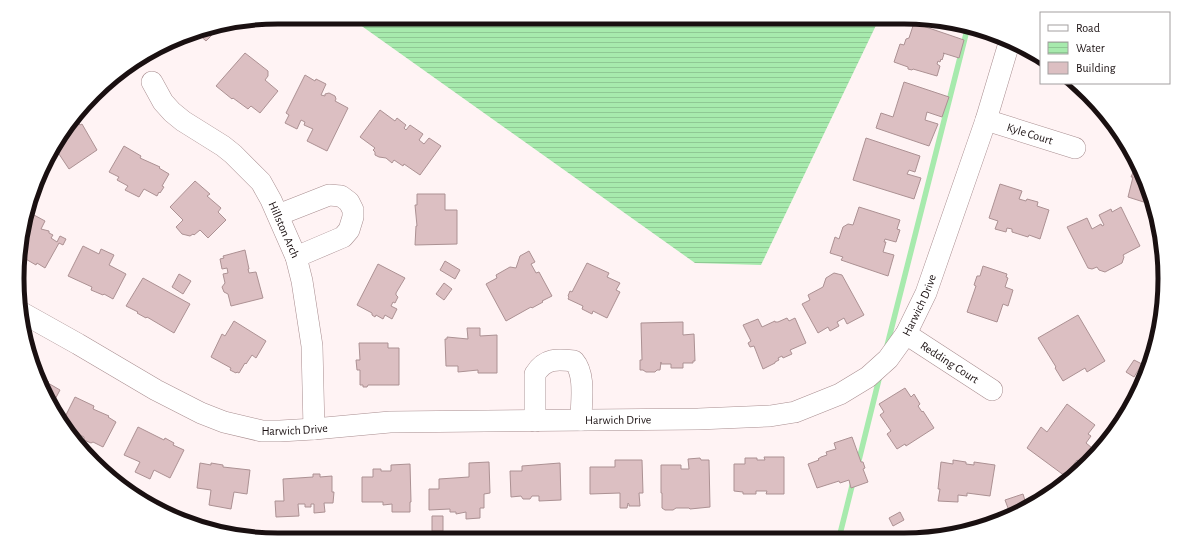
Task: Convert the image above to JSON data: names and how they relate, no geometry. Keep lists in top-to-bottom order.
{
  "streets": {
    "street": [
      "Kyle Court",
      "Hillston Arch",
      "Harwich Drive",
      "Redding Court"
    ]
  },
  "crossings": [
    ["Kyle Court", "Harwich Drive"],
    ["Hillston Arch", "Harwich Drive"],
    ["Harwich Drive", "Redding Court"]
  ],
  "legend": ["Road", "Water", "Building"]
}
